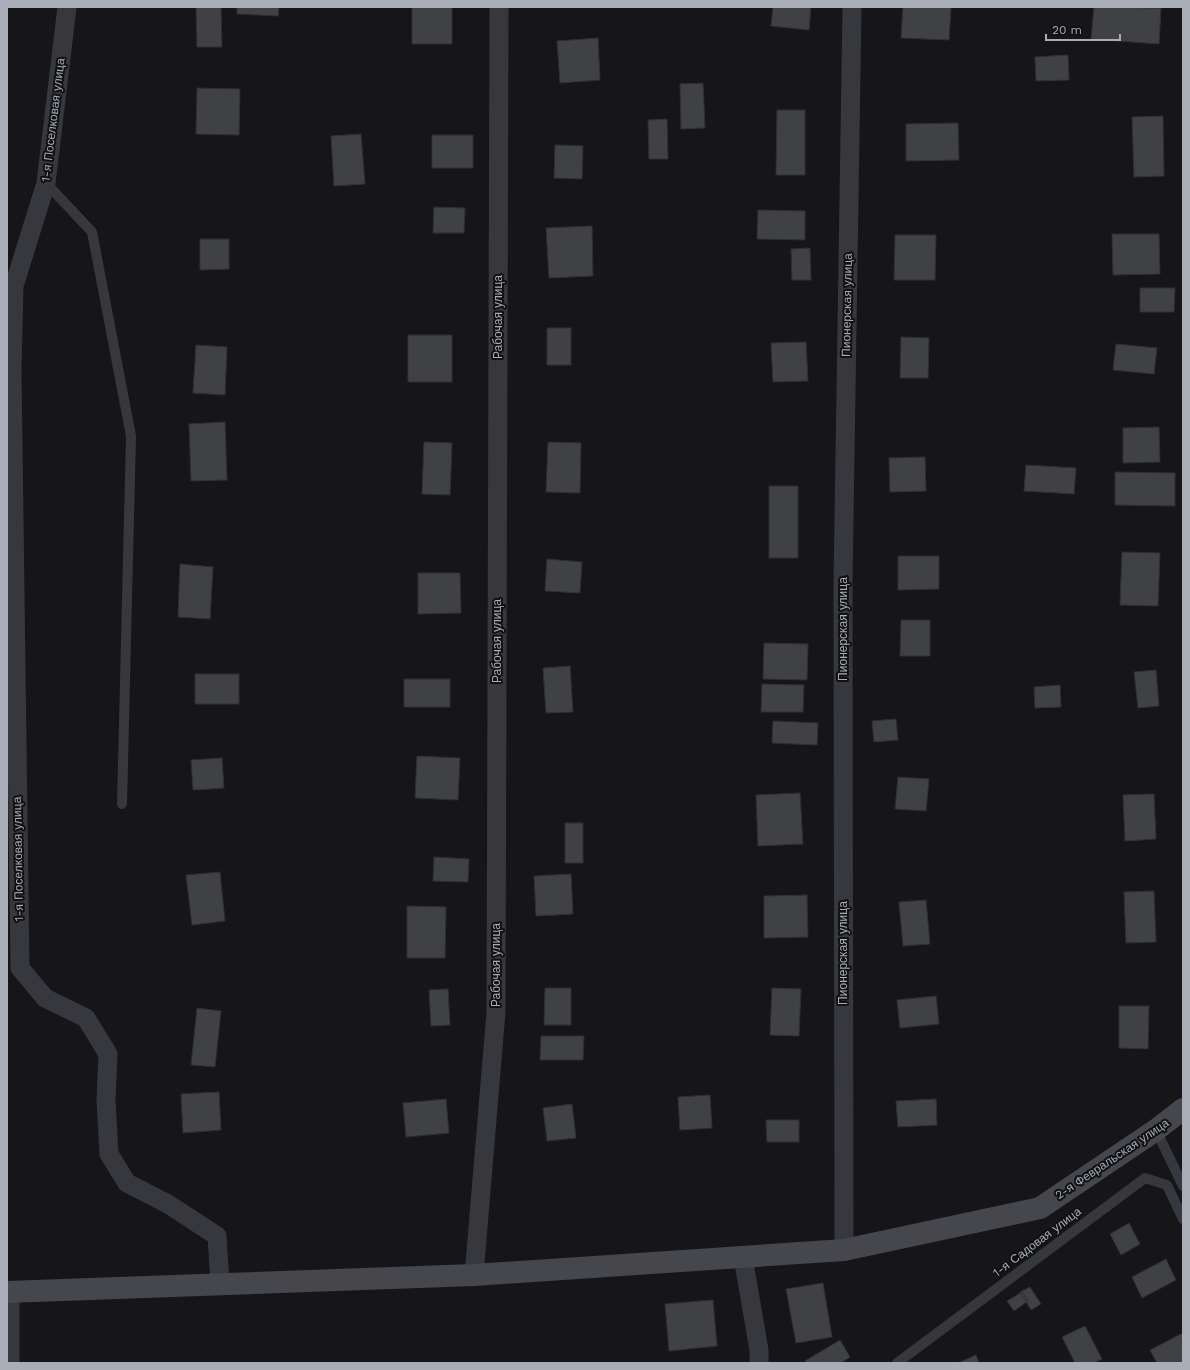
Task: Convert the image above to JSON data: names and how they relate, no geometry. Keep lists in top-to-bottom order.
{
  "streets": {
    "street": [
      "1-я Поселковая улица",
      "Пионерская улица",
      "Рабочая улица",
      "2-я Февральская улица"
    ],
    "lane": ["1-я Садовая улица"]
  },
  "crossings": [
    ["Пионерская улица", "2-я Февральская улица"]
  ],
  "scale_bar": "20 m"
}
